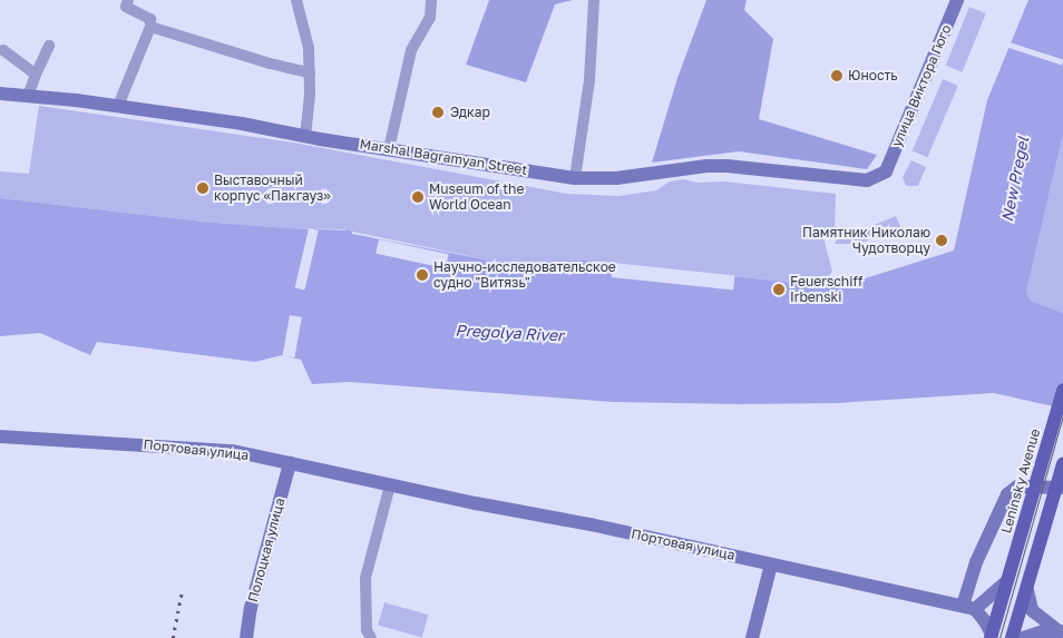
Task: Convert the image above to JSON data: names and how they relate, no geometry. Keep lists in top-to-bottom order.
{
  "streets": {
    "main road": ["Leninsky Avenue"],
    "street": [
      "улица Виктора Гюго",
      "Marshal Bagramyan Street",
      "Портовая улица",
      "Полоцкая улица"
    ]
  },
  "crossings": [
    ["улица Виктора Гюго", "Marshal Bagramyan Street"],
    ["Портовая улица", "Полоцкая улица"]
  ],
  "water": ["New Pregel", "Pregolya River"],
  "places": [
    "Юность",
    "Эдкар",
    "Выставочный корпус «Пакгауз»",
    "Museum of the World Ocean",
    "Памятник Николаю Чудотворцу",
    "Научно-исследовательское судно \"Витязь\"",
    "Feuerschiff Irbenski"
  ]
}
